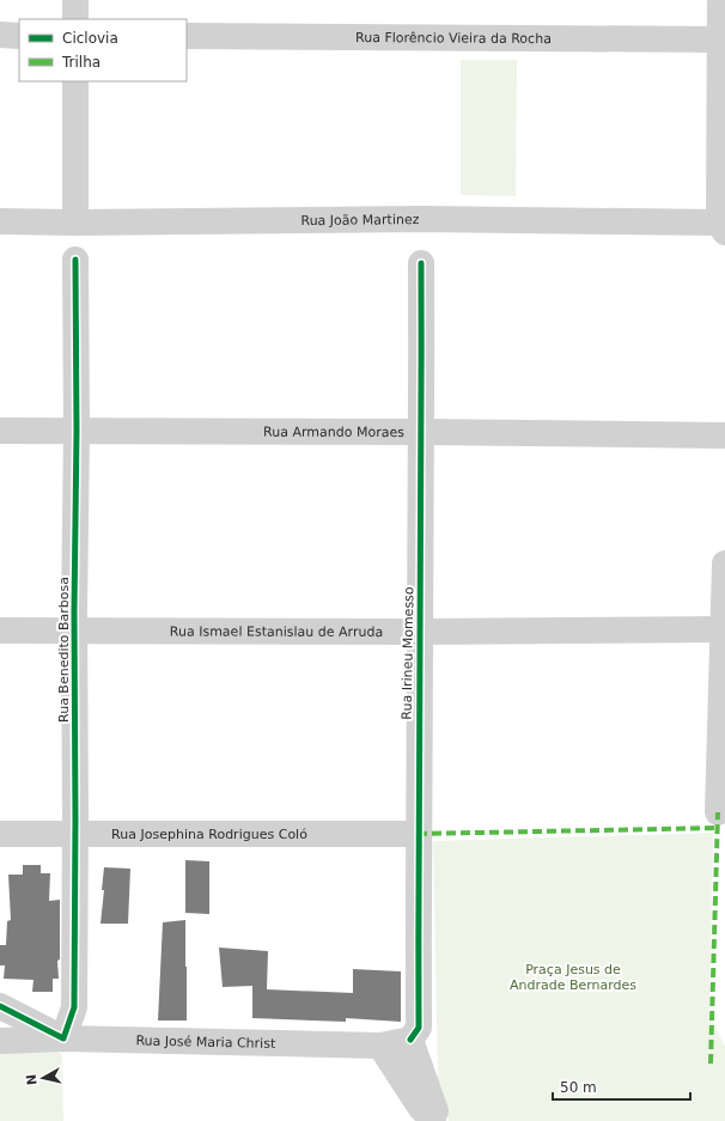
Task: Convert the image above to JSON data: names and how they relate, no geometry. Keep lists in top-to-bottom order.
{
  "streets": {
    "street": [
      "Rua Florêncio Vieira da Rocha",
      "Rua João Martinez",
      "Rua Armando Moraes",
      "Rua Ismael Estanislau de Arruda",
      "Rua Benedito Barbosa",
      "Rua Irineu Momesso",
      "Rua Josephina Rodrigues Coló",
      "Rua José Maria Christ"
    ]
  },
  "crossings": [
    ["Rua Armando Moraes", "Rua Benedito Barbosa"],
    ["Rua Armando Moraes", "Rua Irineu Momesso"],
    ["Rua Ismael Estanislau de Arruda", "Rua Benedito Barbosa"],
    ["Rua Ismael Estanislau de Arruda", "Rua Irineu Momesso"],
    ["Rua Benedito Barbosa", "Rua Josephina Rodrigues Coló"],
    ["Rua Benedito Barbosa", "Rua José Maria Christ"],
    ["Rua Irineu Momesso", "Rua Josephina Rodrigues Coló"],
    ["Rua Irineu Momesso", "Rua José Maria Christ"]
  ],
  "parks": ["Praça Jesus de Andrade Bernardes"],
  "legend": ["Ciclovia", "Trilha"],
  "scale_bar": "50 m",
  "north": "left"
}
